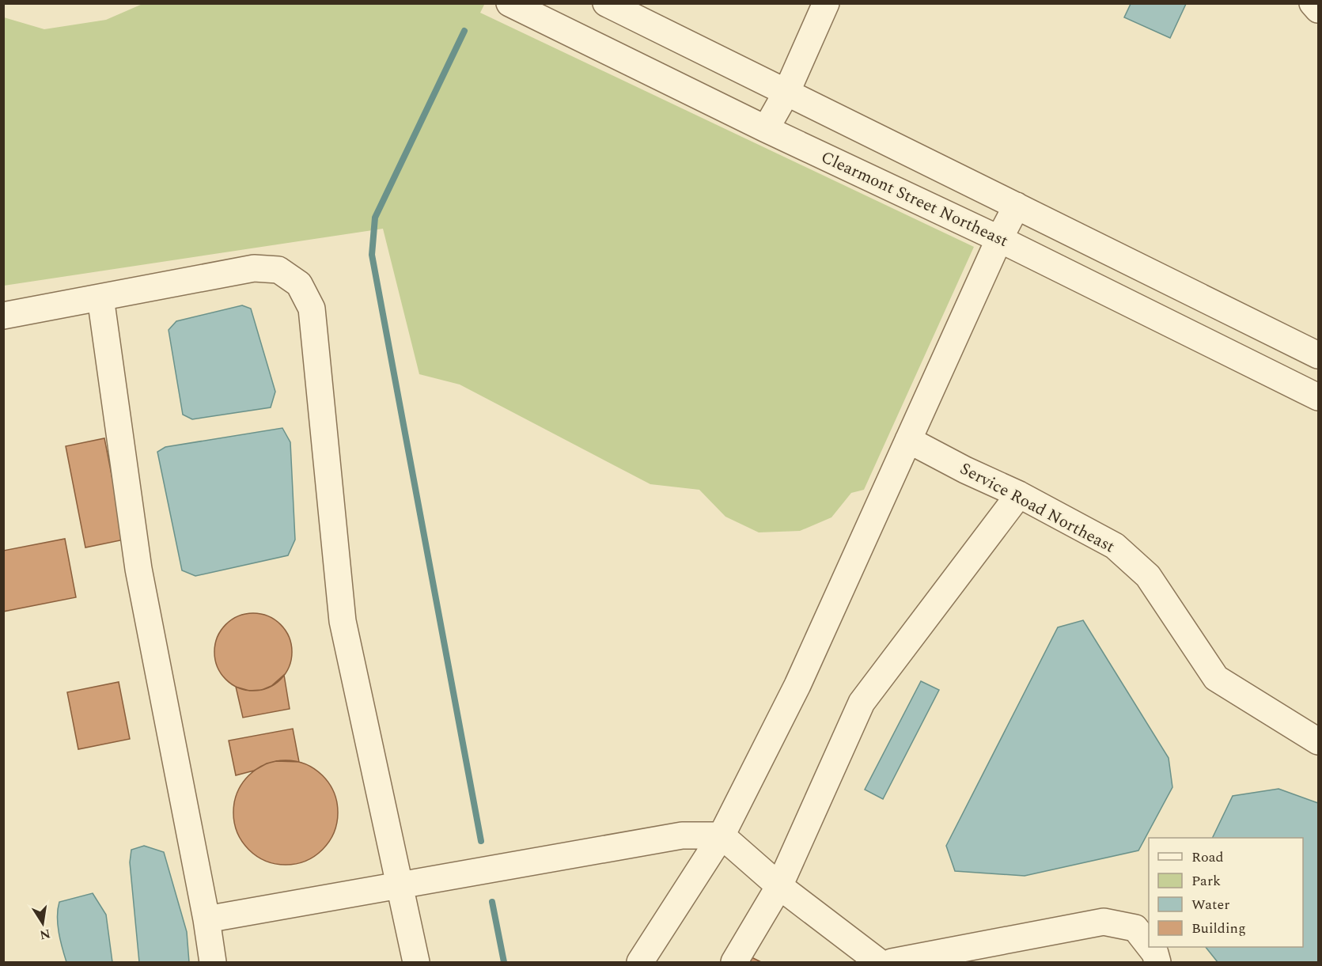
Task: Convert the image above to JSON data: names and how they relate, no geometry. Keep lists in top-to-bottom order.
{
  "streets": {
    "street": ["Clearmont Street Northeast", "Service Road Northeast"]
  },
  "legend": [
    "Road",
    "Park",
    "Water",
    "Building"
  ],
  "north": "bottom"
}
